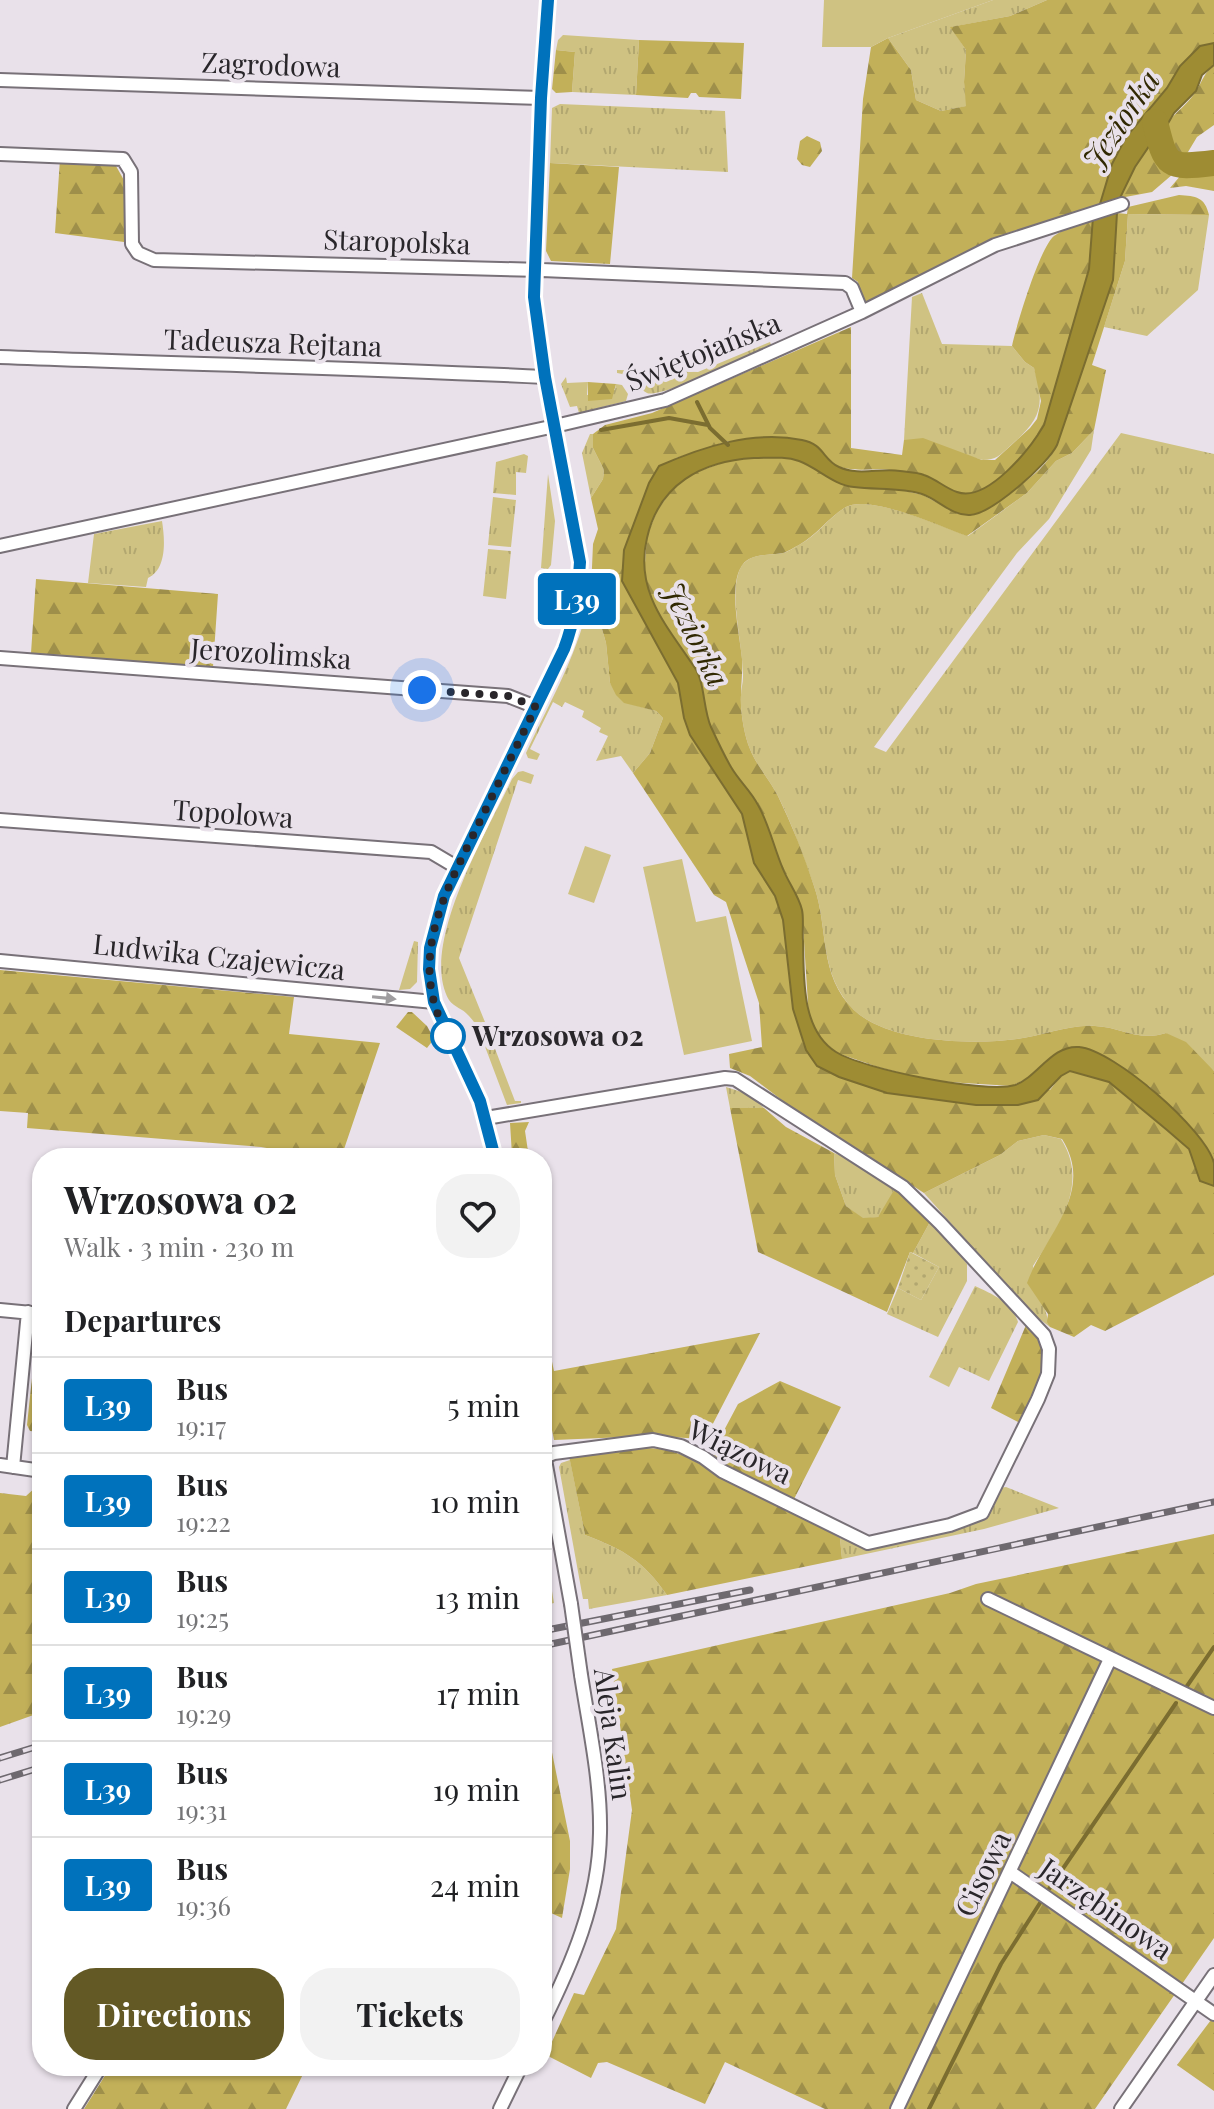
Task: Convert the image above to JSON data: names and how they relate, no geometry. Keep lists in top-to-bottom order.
{
  "streets": {
    "street": [
      "Zagrodowa",
      "Staropolska",
      "Tadeusza Rejtana",
      "Świętojańska",
      "Jerozolimska",
      "Topolowa",
      "Ludwika Czajewicza",
      "Wiązowa",
      "Aleja Kalin",
      "Cisowa",
      "Jarzębinowa"
    ]
  },
  "crossings": [
    ["Staropolska", "Świętojańska"],
    ["Cisowa", "Jarzębinowa"]
  ],
  "one_way": ["Ludwika Czajewicza"],
  "water": ["Jeziorka"],
  "places": ["Wrzosowa 02"],
  "lines": ["bus line L39"],
  "page": {
    "on_map": "L39",
    "heading": [
      ["Wrzosowa 02", "Walk · 3 min · 230 m"],
      "Departures"
    ],
    "list": [
      {
        "mark": "L39",
        "name": "Bus",
        "note": "19:17",
        "value": "5 min"
      },
      {
        "mark": "L39",
        "name": "Bus",
        "note": "19:22",
        "value": "10 min"
      },
      {
        "mark": "L39",
        "name": "Bus",
        "note": "19:25",
        "value": "13 min"
      },
      {
        "mark": "L39",
        "name": "Bus",
        "note": "19:29",
        "value": "17 min"
      },
      {
        "mark": "L39",
        "name": "Bus",
        "note": "19:31",
        "value": "19 min"
      },
      {
        "mark": "L39",
        "name": "Bus",
        "note": "19:36",
        "value": "24 min"
      }
    ],
    "buttons": ["Directions", "Tickets"]
  }
}
